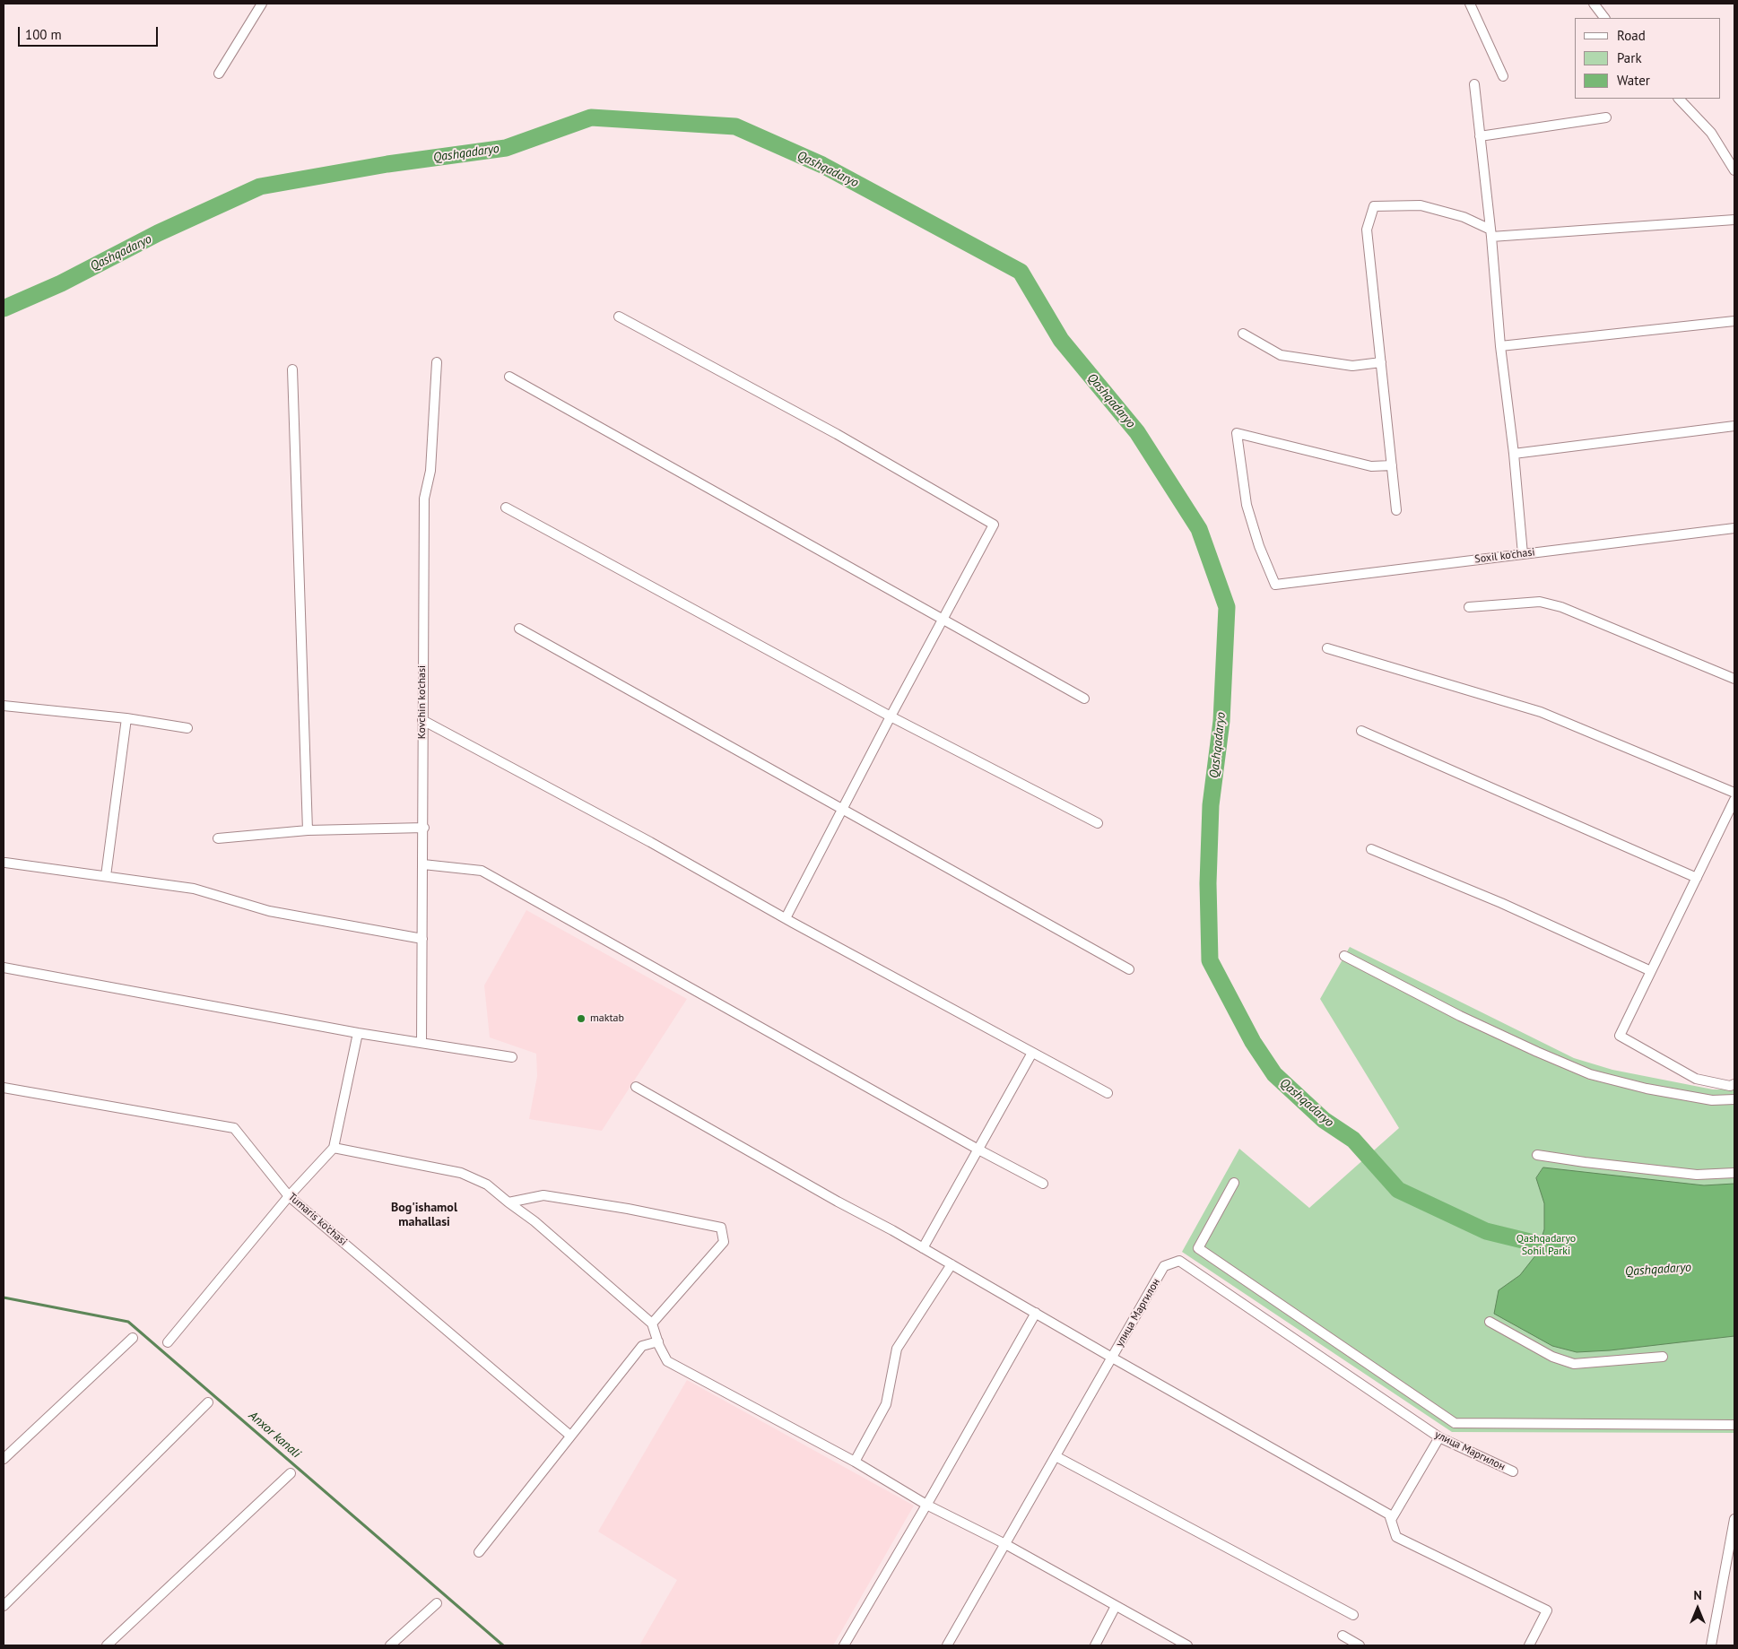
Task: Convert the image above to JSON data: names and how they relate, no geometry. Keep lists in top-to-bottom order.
{
  "streets": {
    "street": [
      "Soxil ko'chasi",
      "Kovchin ko'chasi",
      "Tumaris ko'chasi",
      "улица Маргилон"
    ]
  },
  "districts": ["Bog'ishamol mahallasi"],
  "water": ["Qashqadaryo", "Anxor kanali"],
  "parks": ["Qashqadaryo Sohil Parki"],
  "places": ["maktab"],
  "legend": ["Road", "Park", "Water"],
  "scale_bar": "100 m",
  "north": "top"
}
